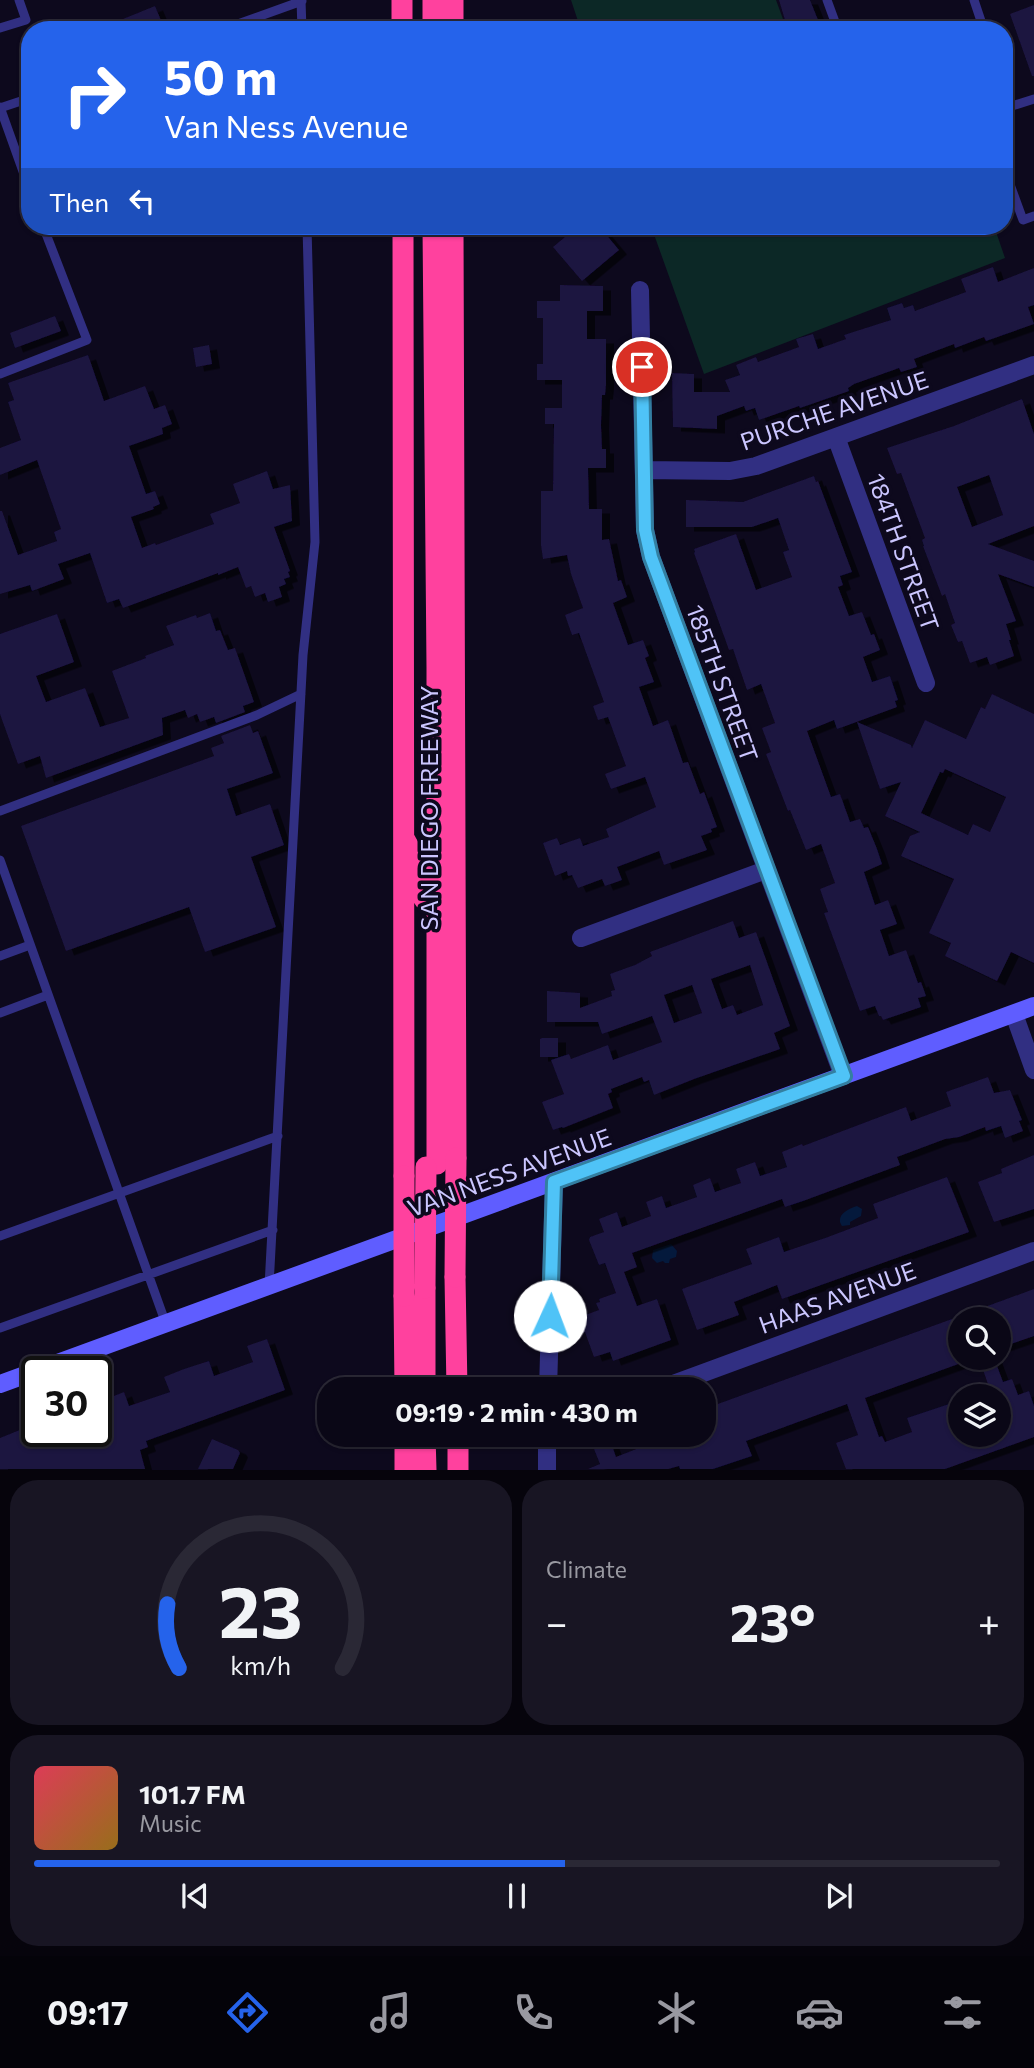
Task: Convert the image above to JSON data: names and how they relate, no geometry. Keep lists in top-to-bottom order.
{
  "streets": {
    "highway": ["SAN DIEGO FREEWAY"],
    "main road": ["VAN NESS AVENUE"],
    "street": [
      "PURCHE AVENUE",
      "184TH STREET",
      "185TH STREET",
      "HAAS AVENUE"
    ]
  },
  "crossings": [
    ["PURCHE AVENUE", "184TH STREET"],
    ["PURCHE AVENUE", "185TH STREET"],
    ["185TH STREET", "VAN NESS AVENUE"]
  ],
  "page": {
    "turn": ["50 m", "Van Ness Avenue"],
    "then": "Then",
    "limit": "30",
    "trip": "09:19 · 2 min · 430 m",
    "tile": "Climate",
    "heat": ["−", "23°", "+"],
    "song": ["101.7 FM", "Music"],
    "tabs": "09:17",
    "gauge": ["23", "km/h"]
  }
}
